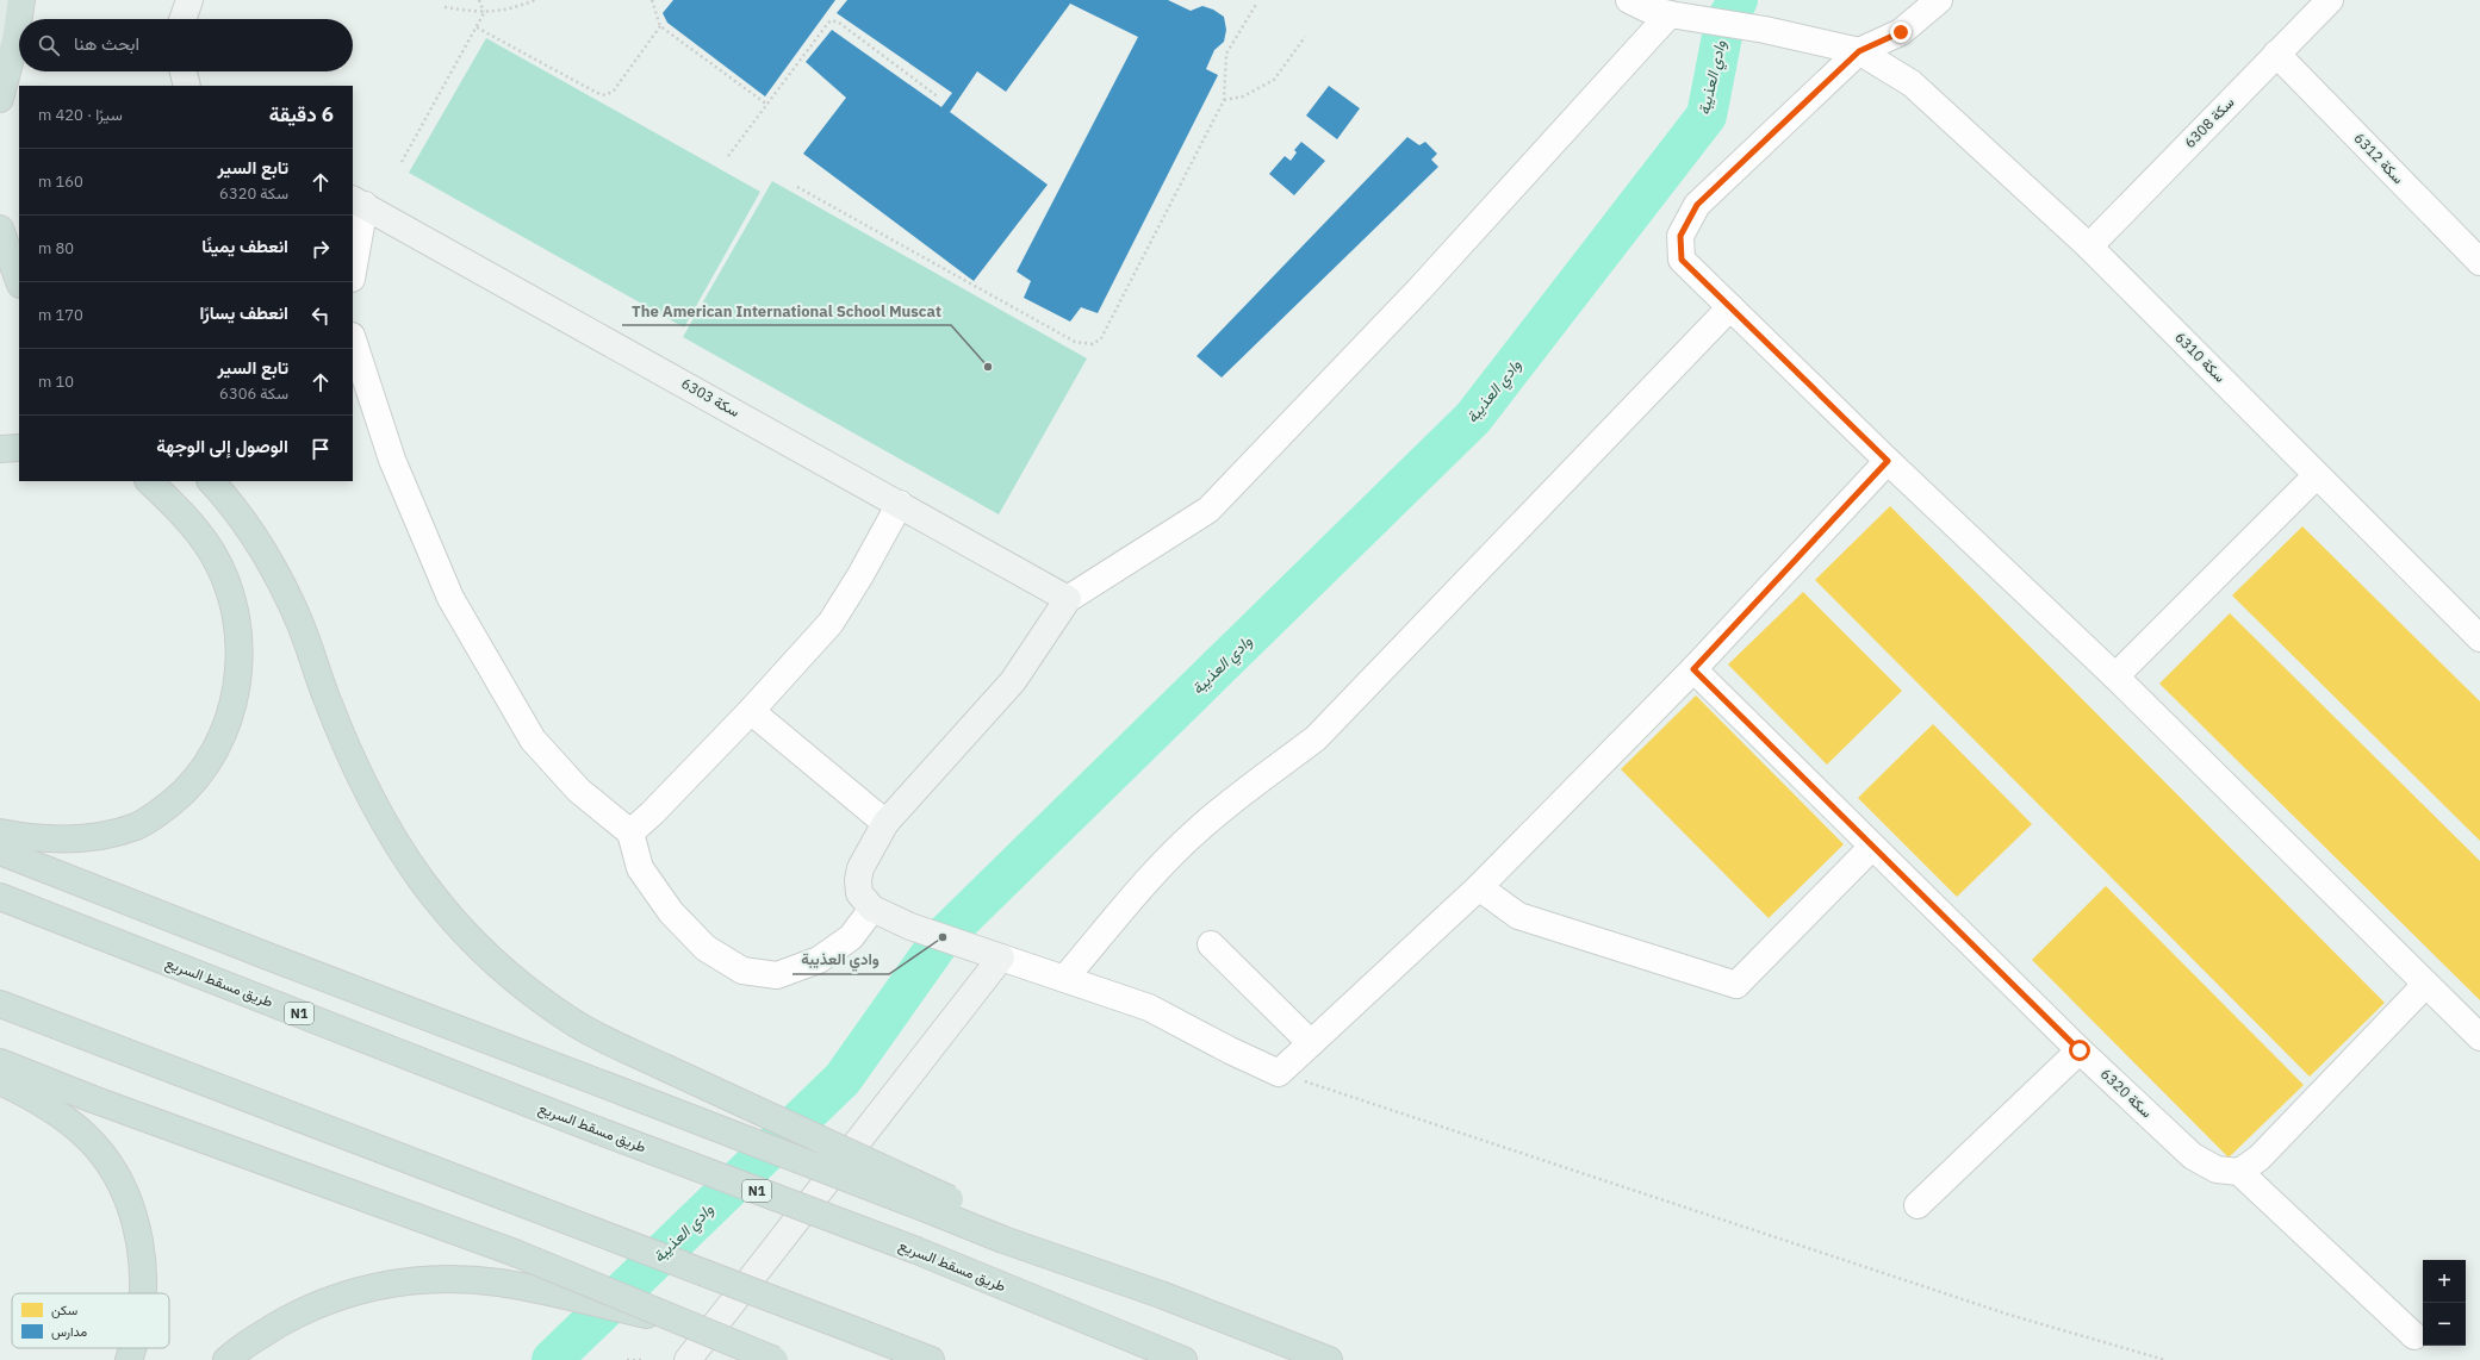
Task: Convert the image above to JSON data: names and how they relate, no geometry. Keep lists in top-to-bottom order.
{
  "streets": {
    "highway": ["طريق مسقط السريع", "N1"],
    "street": [
      "سكة 6308",
      "سكة 6312",
      "سكة 6310",
      "سكة 6303",
      "سكة 6320"
    ]
  },
  "crossings": [
    ["سكة 6308", "سكة 6312"],
    ["سكة 6308", "سكة 6310"]
  ],
  "water": ["وادي العذيبة"],
  "places": ["The American International School Muscat", "وادي العذيبة"],
  "legend": ["سكن", "مدارس"],
  "page": {
    "search": "ابحث هنا",
    "heading": ["6 دقيقة", "سيرًا · 420 m"],
    "list": [
      ["تابع السير", "سكة 6320", "160 m"],
      ["انعطف يمينًا", "80 m"],
      ["انعطف يسارًا", "170 m"],
      ["تابع السير", "سكة 6306", "10 m"],
      "الوصول إلى الوجهة"
    ],
    "map_buttons": ["+", "−"]
  }
}
